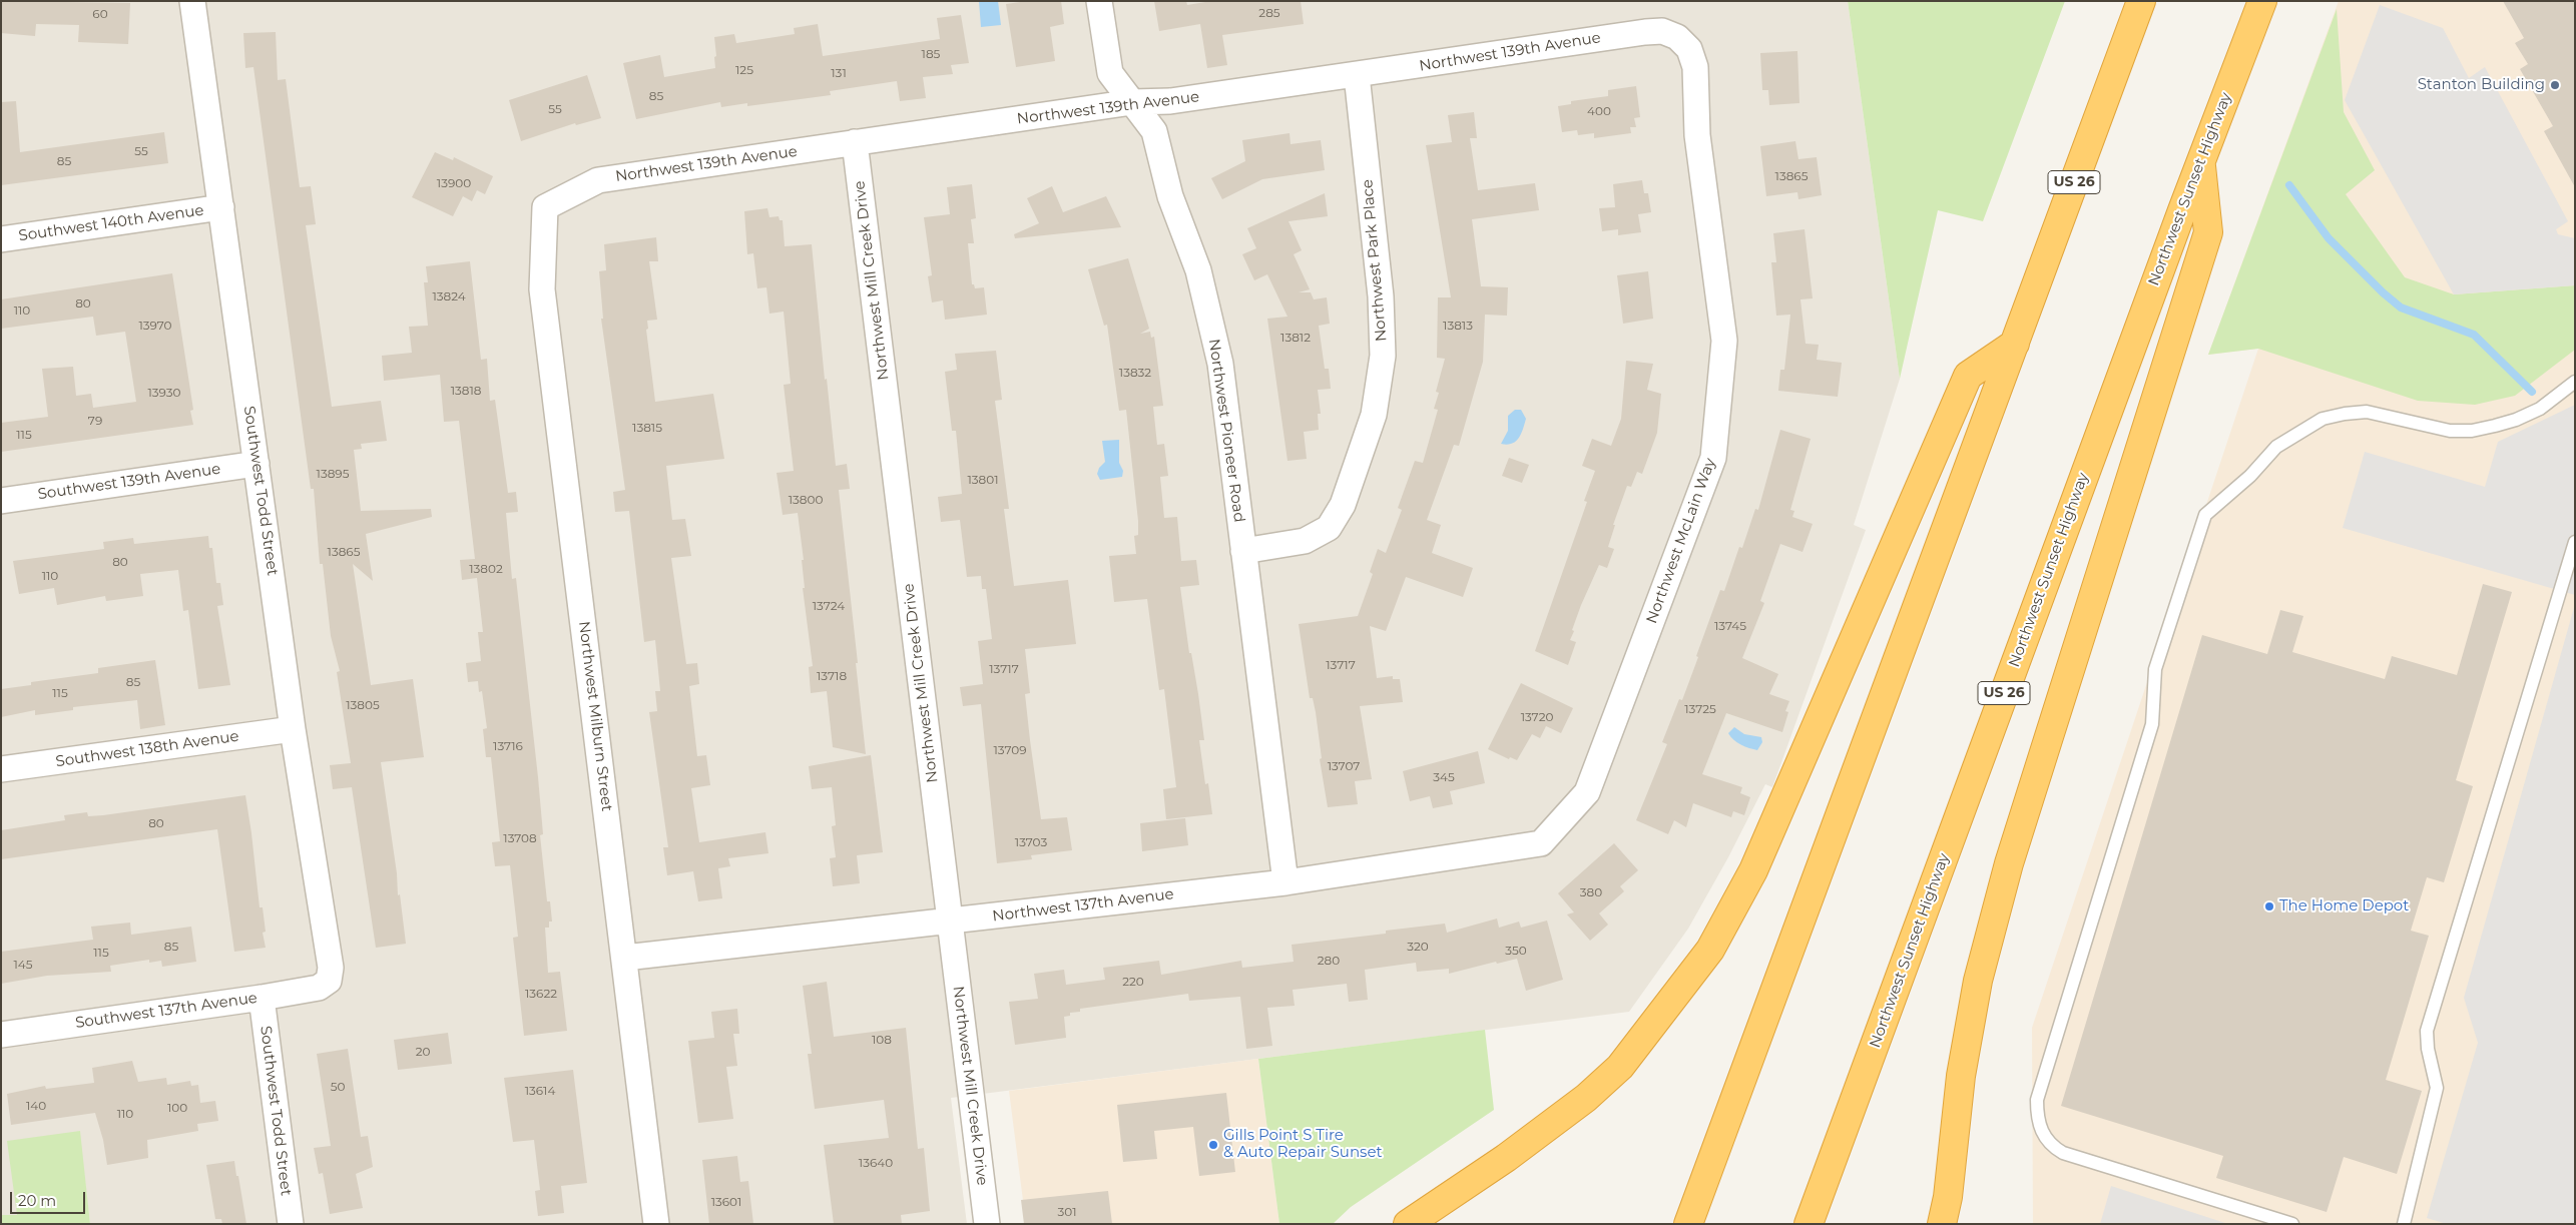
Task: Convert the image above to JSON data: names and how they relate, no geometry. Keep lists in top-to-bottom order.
{
  "streets": {
    "highway": ["US 26", "Northwest Sunset Highway"],
    "street": [
      "Northwest 139th Avenue",
      "Southwest 140th Avenue",
      "Northwest Park Place",
      "Northwest Mill Creek Drive",
      "Northwest Pioneer Road",
      "Southwest 139th Avenue",
      "Southwest Todd Street",
      "Northwest McLain Way",
      "Northwest Milburn Street",
      "Southwest 138th Avenue",
      "Northwest 137th Avenue",
      "Southwest 137th Avenue"
    ]
  },
  "crossings": [
    ["Northwest 139th Avenue", "Northwest Park Place"],
    ["Northwest 139th Avenue", "Northwest Mill Creek Drive"],
    ["Northwest 139th Avenue", "Northwest Pioneer Road"],
    ["Northwest 139th Avenue", "Northwest McLain Way"],
    ["Northwest 139th Avenue", "Northwest Milburn Street"],
    ["Southwest 140th Avenue", "Southwest Todd Street"],
    ["Northwest Park Place", "Northwest Pioneer Road"],
    ["Northwest Mill Creek Drive", "Northwest 137th Avenue"],
    ["Northwest Pioneer Road", "Northwest 137th Avenue"],
    ["Southwest 139th Avenue", "Southwest Todd Street"],
    ["Southwest Todd Street", "Southwest 138th Avenue"],
    ["Southwest Todd Street", "Southwest 137th Avenue"],
    ["Northwest McLain Way", "Northwest 137th Avenue"],
    ["Northwest Milburn Street", "Northwest 137th Avenue"]
  ],
  "places": ["Stanton Building", "The Home Depot", "Gills Point S Tire & Auto Repair Sunset"],
  "house_numbers": [
    "285",
    "60",
    "185",
    "125",
    "131",
    "85",
    "55",
    "400",
    "55",
    "85",
    "13865",
    "13900",
    "13824",
    "80",
    "110",
    "13970",
    "13813",
    "13812",
    "13832",
    "13818",
    "13930",
    "79",
    "13815",
    "115",
    "13895",
    "13801",
    "13800",
    "13865",
    "80",
    "13802",
    "110",
    "13724",
    "13745",
    "13717",
    "13717",
    "13718",
    "85",
    "115",
    "13805",
    "13725",
    "13720",
    "13716",
    "13709",
    "13707",
    "345",
    "80",
    "13708",
    "13703",
    "380",
    "85",
    "320",
    "350",
    "115",
    "280",
    "145",
    "220",
    "13622",
    "108",
    "20",
    "50",
    "13614",
    "140",
    "100",
    "110",
    "13640",
    "13601",
    "301"
  ],
  "scale_bar": "20 m"
}
